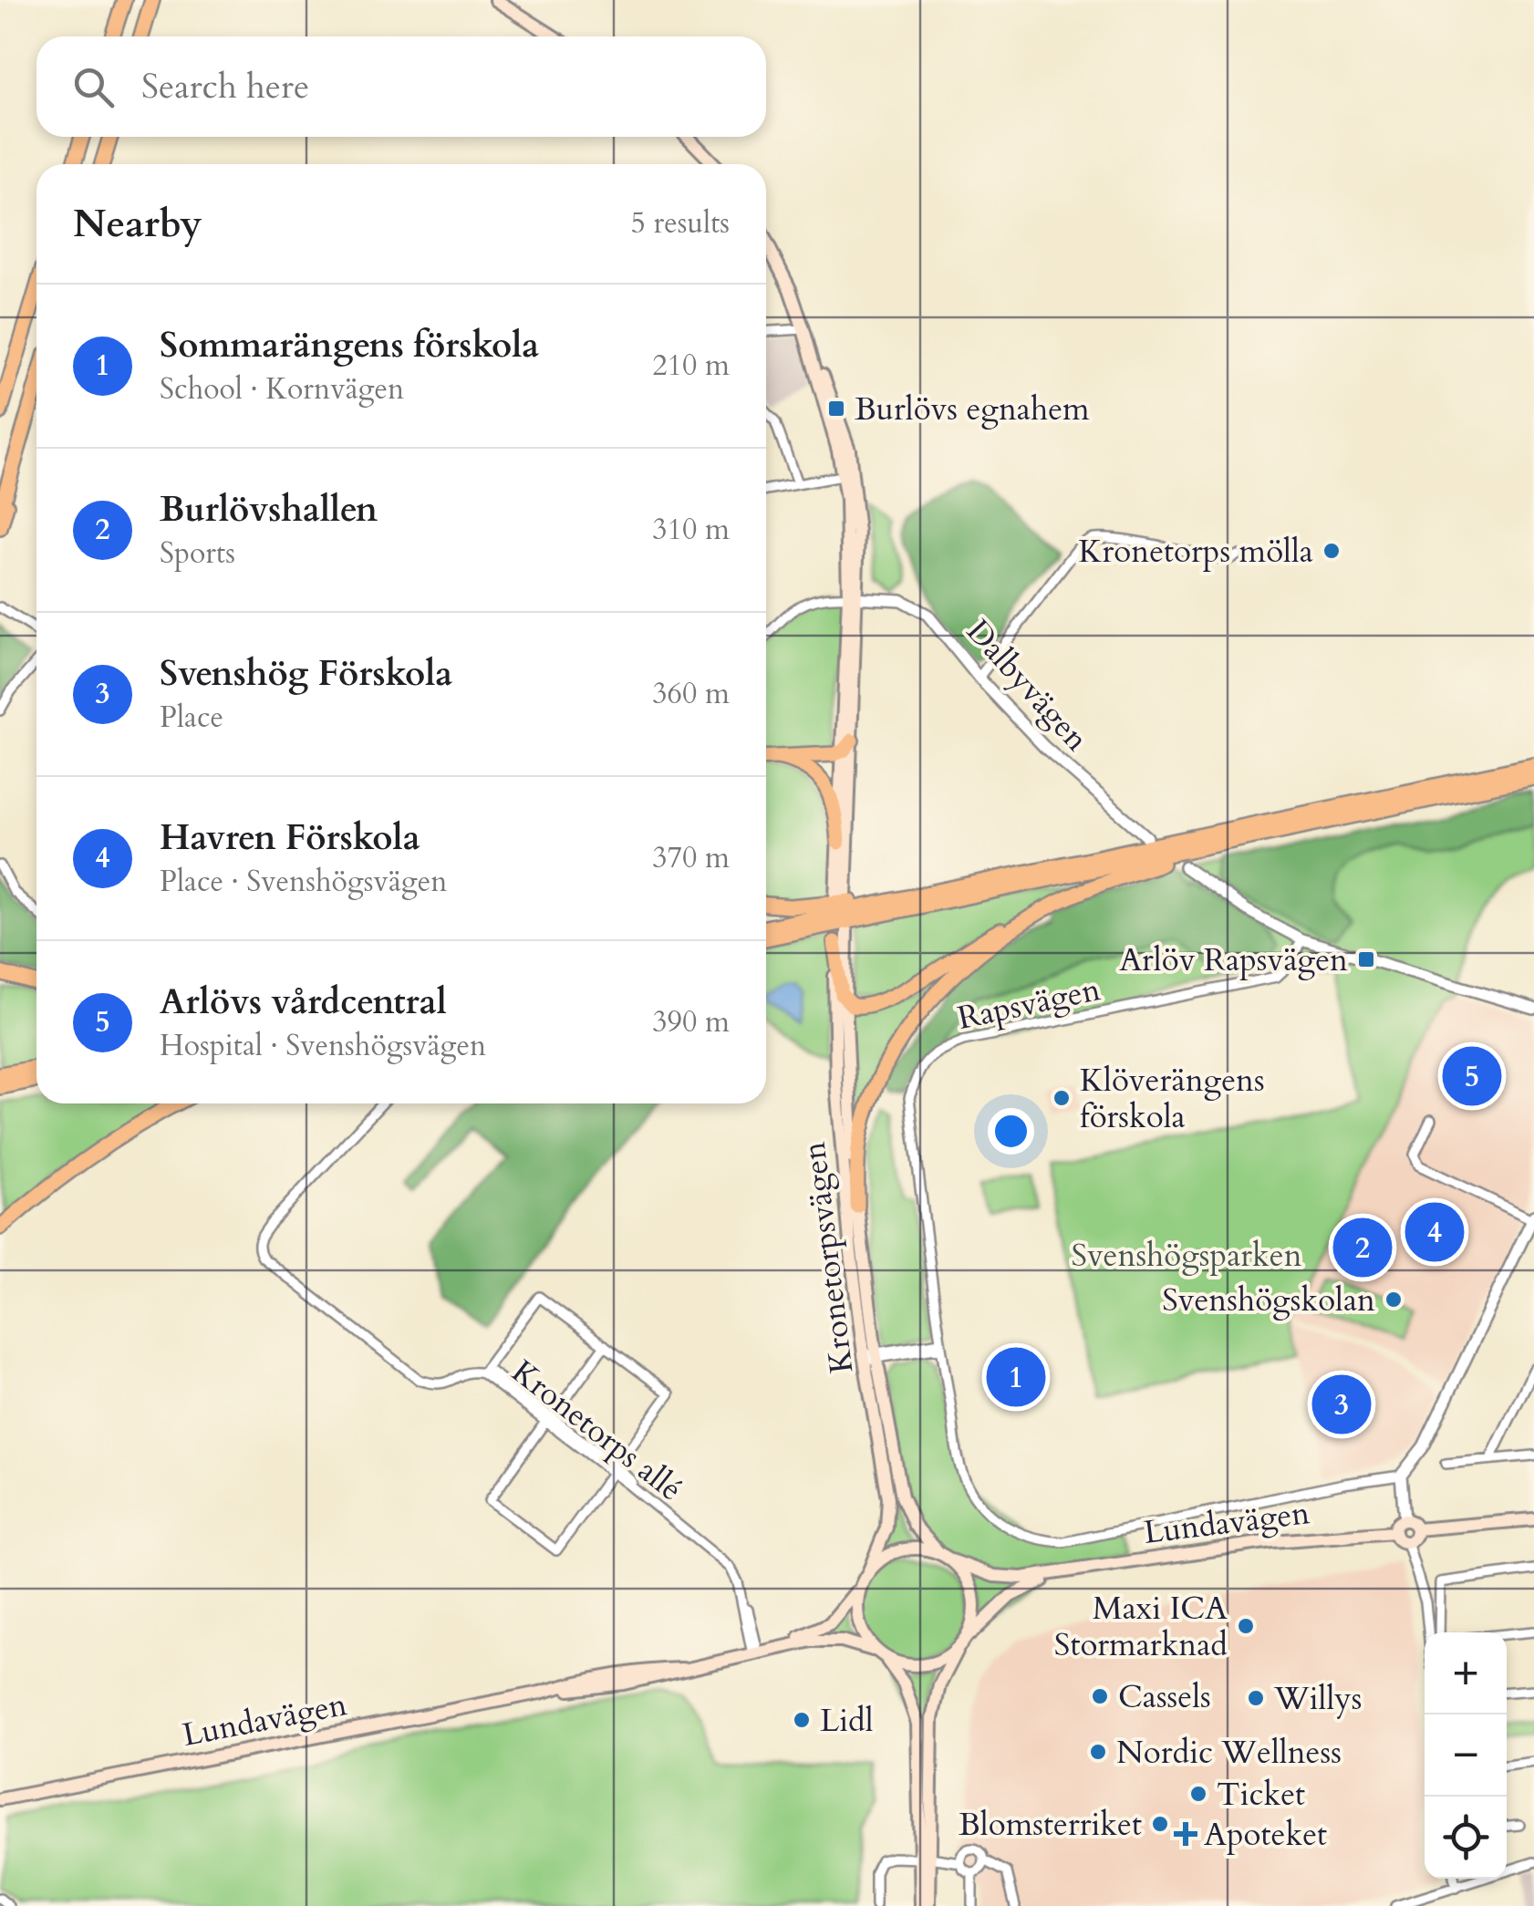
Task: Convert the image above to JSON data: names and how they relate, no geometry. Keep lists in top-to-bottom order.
{
  "streets": {
    "main road": ["Kronetorpsvägen", "Lundavägen"],
    "street": ["Dalbyvägen", "Rapsvägen", "Kronetorps allé"]
  },
  "crossings": [
    ["Kronetorpsvägen", "Lundavägen"],
    ["Kronetorps allé", "Lundavägen"]
  ],
  "parks": ["Svenshögsparken"],
  "places": {
    "transit": ["Burlövs egnahem", "Arlöv Rapsvägen"],
    "other": [
      "Kronetorps mölla",
      "Klöverängens förskola",
      "Svenshögskolan",
      "Maxi ICA Stormarknad",
      "Cassels",
      "Willys",
      "Lidl",
      "Nordic Wellness",
      "Ticket",
      "Blomsterriket"
    ],
    "health": ["Apoteket"]
  },
  "page": {
    "search": "Search here",
    "heading": ["Nearby", "5 results"],
    "list": [
      {
        "mark": "1",
        "name": "Sommarängens förskola",
        "note": "School · Kornvägen",
        "value": "210 m"
      },
      {
        "mark": "2",
        "name": "Burlövshallen",
        "note": "Sports",
        "value": "310 m"
      },
      {
        "mark": "3",
        "name": "Svenshög Förskola",
        "note": "Place",
        "value": "360 m"
      },
      {
        "mark": "4",
        "name": "Havren Förskola",
        "note": "Place · Svenshögsvägen",
        "value": "370 m"
      },
      {
        "mark": "5",
        "name": "Arlövs vårdcentral",
        "note": "Hospital · Svenshögsvägen",
        "value": "390 m"
      }
    ],
    "pins": [
      "5",
      "4",
      "2",
      "1",
      "3"
    ],
    "map_buttons": ["+", "−"]
  }
}
